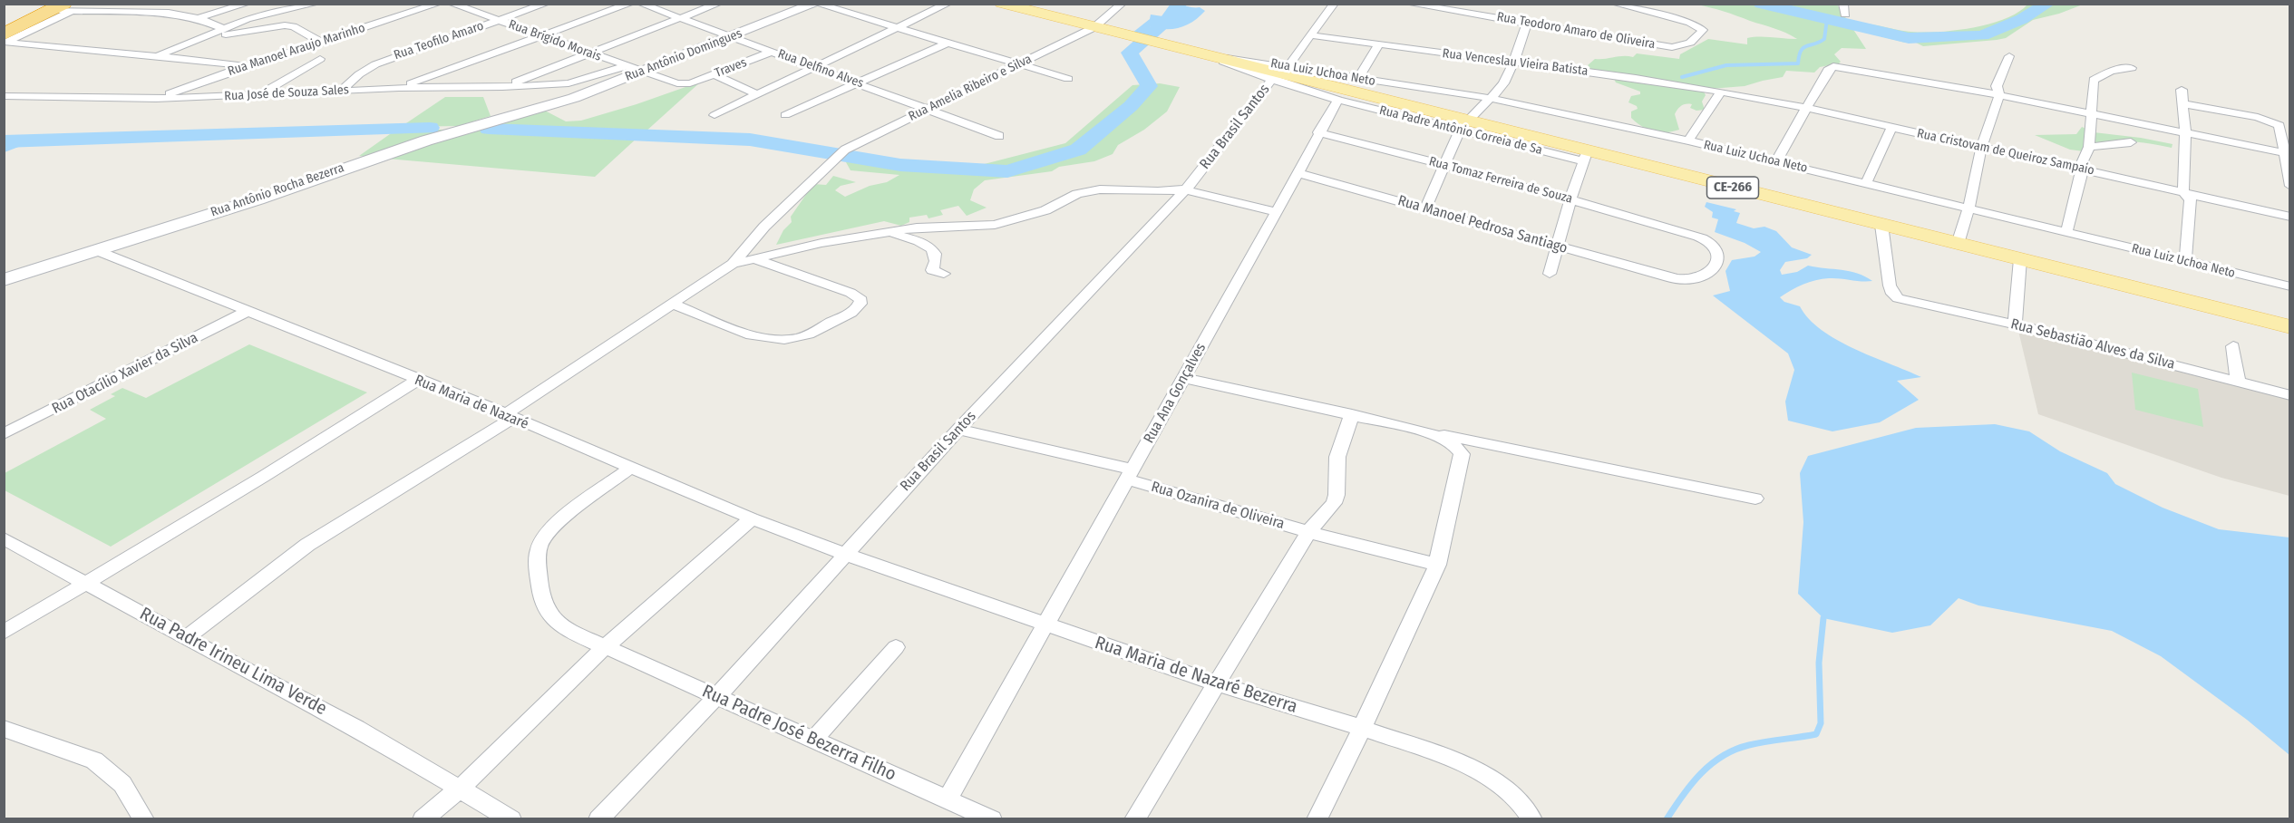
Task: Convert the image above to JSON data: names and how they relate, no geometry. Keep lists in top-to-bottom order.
{
  "streets": {
    "main road": ["CE-266"],
    "street": [
      "Rua Teodoro Amaro de Oliveira",
      "Rua Teofilo Amaro",
      "Rua Brígido Morais",
      "Rua Manoel Araujo Marinho",
      "Rua Antônio Domingues",
      "Rua Venceslau Vieira Batista",
      "Traves",
      "Rua Delfino Alves",
      "Rua Luiz Uchoa Neto",
      "Rua Amelia Ribeiro e Silva",
      "Rua José de Souza Sales",
      "Rua Brasil Santos",
      "Rua Padre Antônio Correia de Sa",
      "Rua Cristovam de Queiroz Sampaio",
      "Rua Tomaz Ferreira de Souza",
      "Rua Antônio Rocha Bezerra",
      "Rua Manoel Pedrosa Santiago",
      "Rua Sebastião Alves da Silva",
      "Rua Otacílio Xavier da Silva",
      "Rua Ana Gonçalves",
      "Rua Maria de Nazaré",
      "Rua Ozanira de Oliveira",
      "Rua Padre Irineu Lima Verde",
      "Rua Maria de Nazaré Bezerra",
      "Rua Padre José Bezerra Filho"
    ]
  },
  "crossings": [
    ["Rua Teofilo Amaro", "Rua Brígido Morais"],
    ["Rua Teofilo Amaro", "Rua José de Souza Sales"],
    ["Rua Brígido Morais", "Rua Antônio Domingues"],
    ["Rua Brígido Morais", "Traves"],
    ["Rua Brígido Morais", "Rua José de Souza Sales"],
    ["Rua Manoel Araujo Marinho", "Rua José de Souza Sales"],
    ["Rua Antônio Domingues", "Rua Delfino Alves"],
    ["Rua Antônio Domingues", "Rua Antônio Rocha Bezerra"],
    ["Rua Venceslau Vieira Batista", "Rua Cristovam de Queiroz Sampaio"],
    ["Traves", "Rua Delfino Alves"],
    ["Rua Delfino Alves", "Rua Amelia Ribeiro e Silva"],
    ["Rua Luiz Uchoa Neto", "CE-266"],
    ["Rua Amelia Ribeiro e Silva", "CE-266"],
    ["Rua Brasil Santos", "Rua Maria de Nazaré"],
    ["Rua Brasil Santos", "Rua Ozanira de Oliveira"],
    ["Rua Brasil Santos", "Rua Maria de Nazaré Bezerra"],
    ["Rua Brasil Santos", "Rua Padre José Bezerra Filho"],
    ["Rua Padre Antônio Correia de Sa", "CE-266"],
    ["Rua Padre Antônio Correia de Sa", "Rua Ana Gonçalves"],
    ["Rua Tomaz Ferreira de Souza", "Rua Manoel Pedrosa Santiago"],
    ["Rua Tomaz Ferreira de Souza", "Rua Ana Gonçalves"],
    ["CE-266", "Rua Sebastião Alves da Silva"],
    ["Rua Antônio Rocha Bezerra", "Rua Maria de Nazaré"],
    ["Rua Manoel Pedrosa Santiago", "Rua Ana Gonçalves"],
    ["Rua Otacílio Xavier da Silva", "Rua Maria de Nazaré"],
    ["Rua Ana Gonçalves", "Rua Ozanira de Oliveira"],
    ["Rua Ana Gonçalves", "Rua Maria de Nazaré Bezerra"],
    ["Rua Ana Gonçalves", "Rua Padre José Bezerra Filho"],
    ["Rua Maria de Nazaré", "Rua Maria de Nazaré Bezerra"],
    ["Rua Maria de Nazaré", "Rua Padre José Bezerra Filho"]
  ]
}
